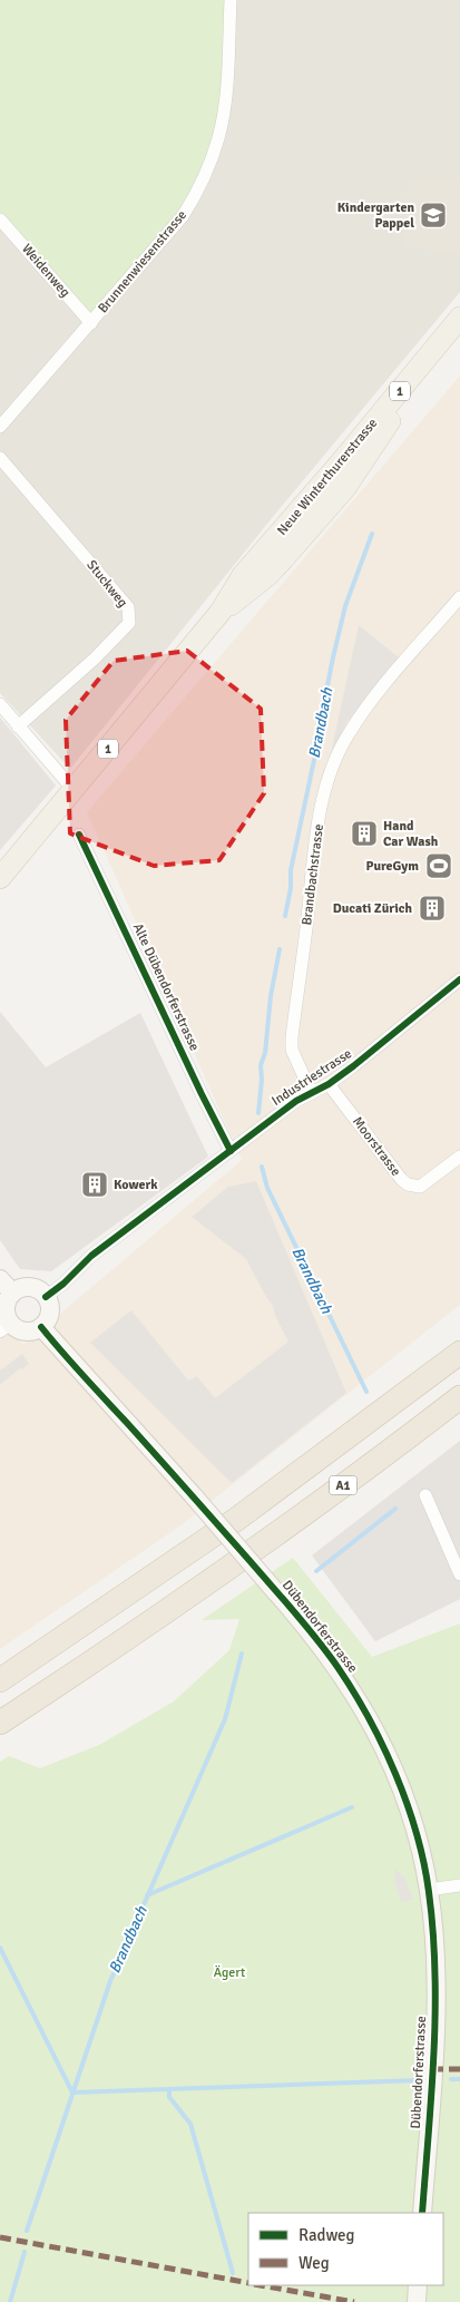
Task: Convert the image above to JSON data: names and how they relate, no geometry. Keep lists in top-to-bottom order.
{
  "streets": {
    "highway": ["A1"],
    "main road": ["1", "Neue Winterthurerstrasse"],
    "street": [
      "Brunnenwiesenstrasse",
      "Weidenweg",
      "Stuckweg",
      "Brandbachstrasse",
      "Alte Dübendorferstrasse",
      "Industriestrasse",
      "Moorstrasse",
      "Dübendorferstrasse"
    ]
  },
  "crossings": [
    ["Brunnenwiesenstrasse", "Weidenweg"],
    ["Brandbachstrasse", "Industriestrasse"],
    ["Alte Dübendorferstrasse", "Industriestrasse"],
    ["Industriestrasse", "Moorstrasse"],
    ["Industriestrasse", "Dübendorferstrasse"]
  ],
  "water": ["Brandbach"],
  "parks": ["Ägert"],
  "places": {
    "school or university": ["Kindergarten Pappel"],
    "building": ["Hand Car Wash", "Ducati Zürich", "Kowerk"],
    "sports": ["PureGym"]
  },
  "legend": ["Radweg", "Weg"]
}
